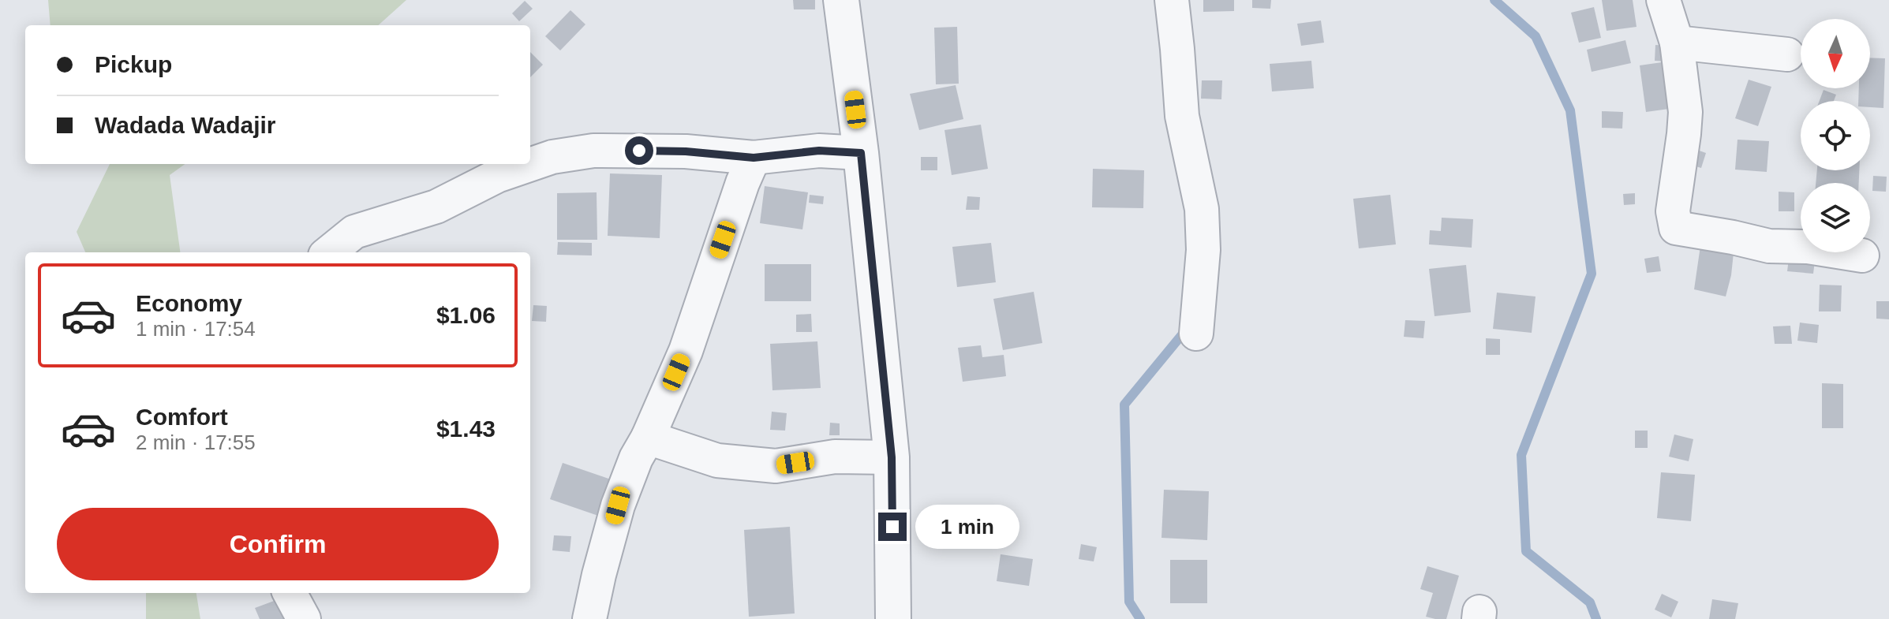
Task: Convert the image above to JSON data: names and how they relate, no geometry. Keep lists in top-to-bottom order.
{
  "north": "bottom",
  "page": {
    "banner": ["Pickup", "Wadada Wadajir"],
    "list": [
      {
        "name": "Economy",
        "note": "1 min · 17:54",
        "value": "$1.06"
      },
      {
        "name": "Comfort",
        "note": "2 min · 17:55",
        "value": "$1.43"
      }
    ],
    "buttons": "Confirm",
    "bubble": "1 min"
  }
}
